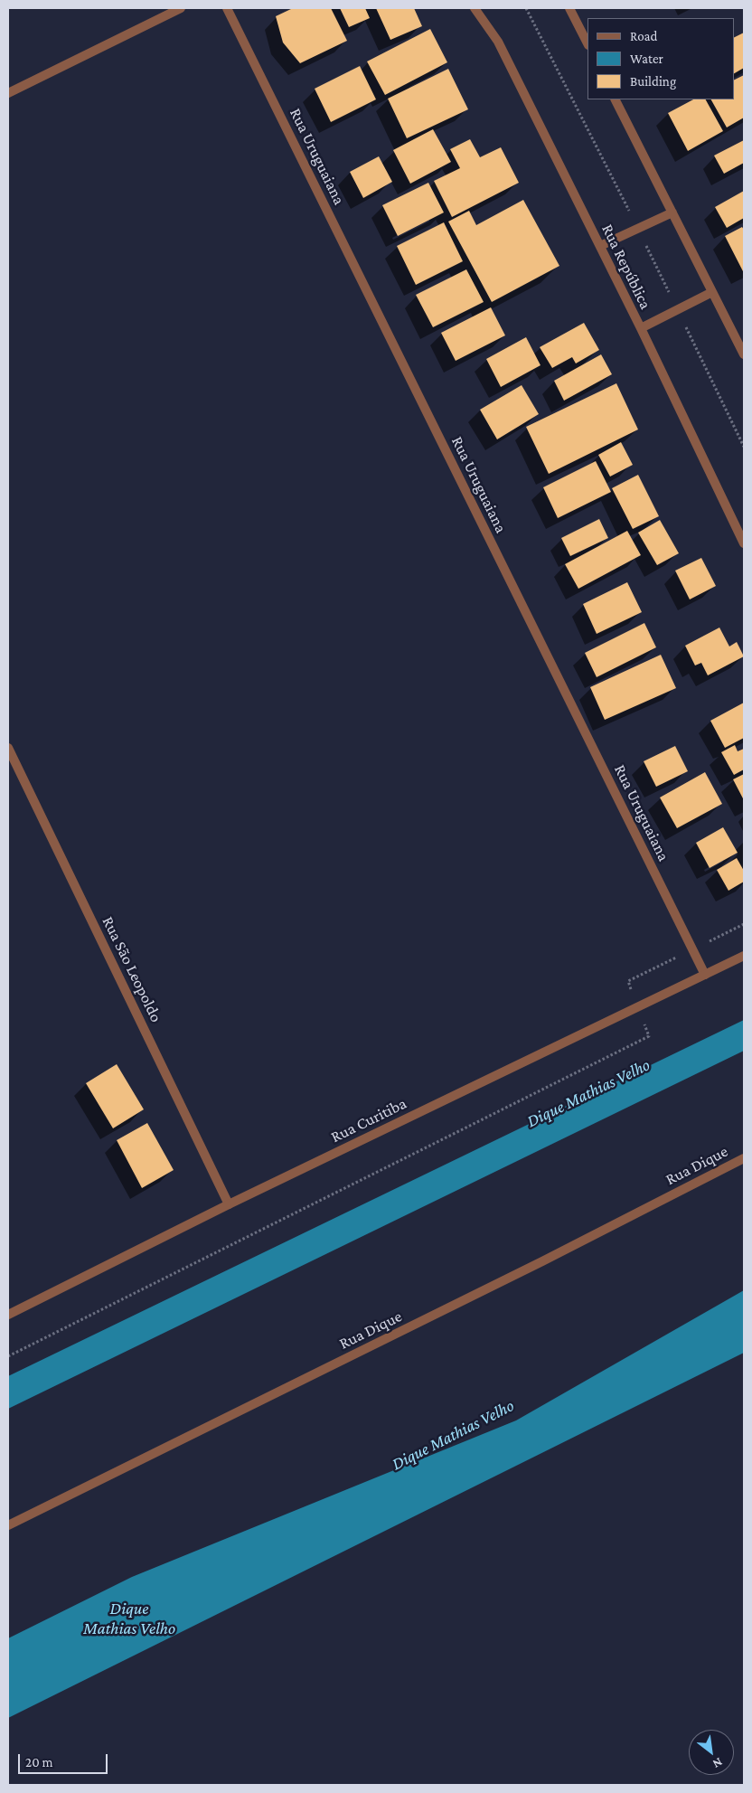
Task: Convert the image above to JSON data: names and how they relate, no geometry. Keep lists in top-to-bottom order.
{
  "streets": {
    "street": [
      "Rua Uruguaiana",
      "Rua República",
      "Rua São Leopoldo",
      "Rua Curitiba",
      "Rua Dique"
    ]
  },
  "crossings": [
    ["Rua Uruguaiana", "Rua Curitiba"],
    ["Rua São Leopoldo", "Rua Curitiba"]
  ],
  "water": ["Dique Mathias Velho"],
  "legend": ["Road", "Water", "Building"],
  "scale_bar": "20 m",
  "north": "bottom right"
}
